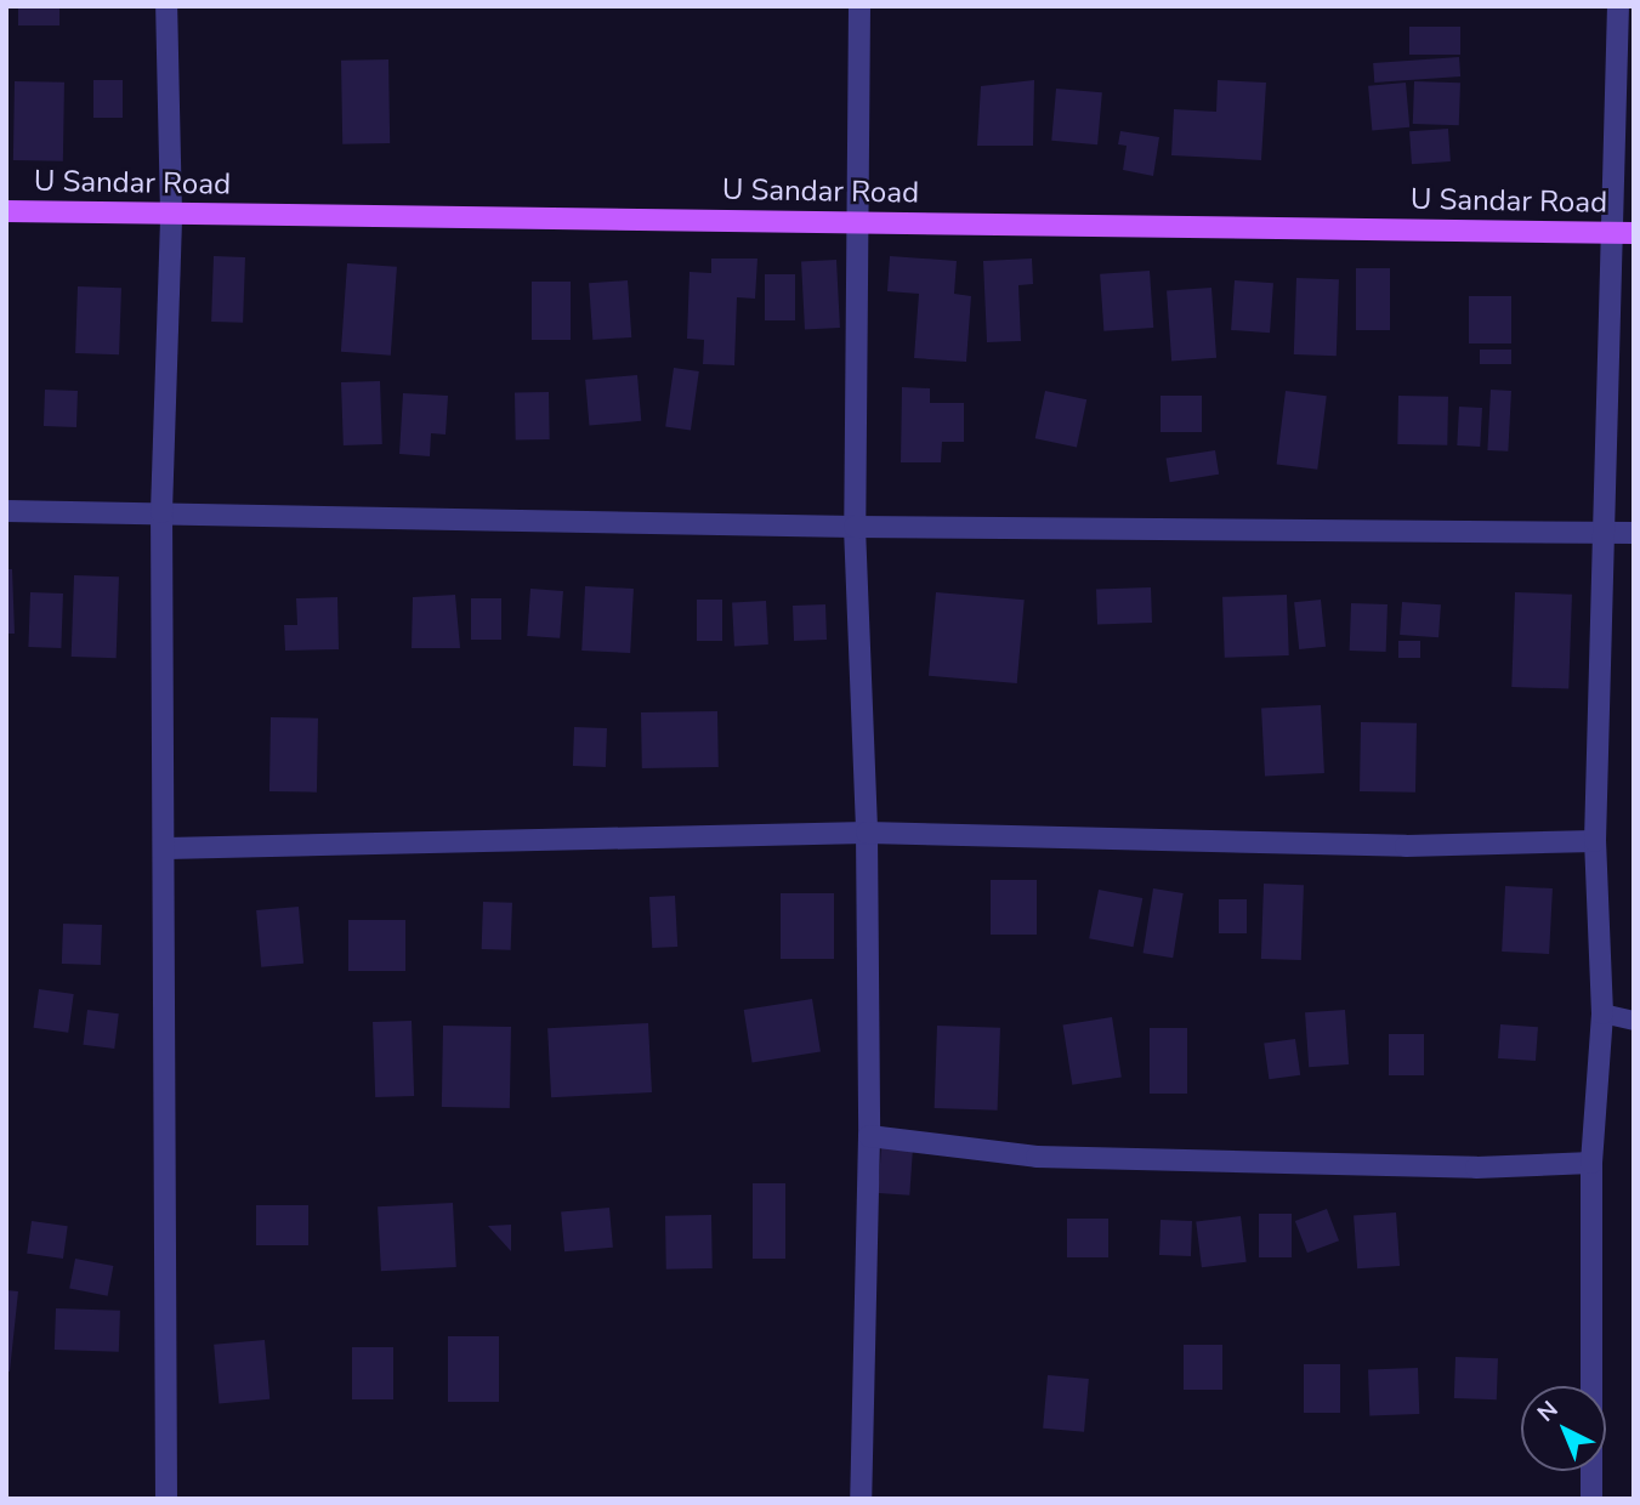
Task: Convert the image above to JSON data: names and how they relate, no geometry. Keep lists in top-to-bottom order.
{
  "streets": {
    "main road": ["U Sandar Road"]
  },
  "north": "top left"
}
